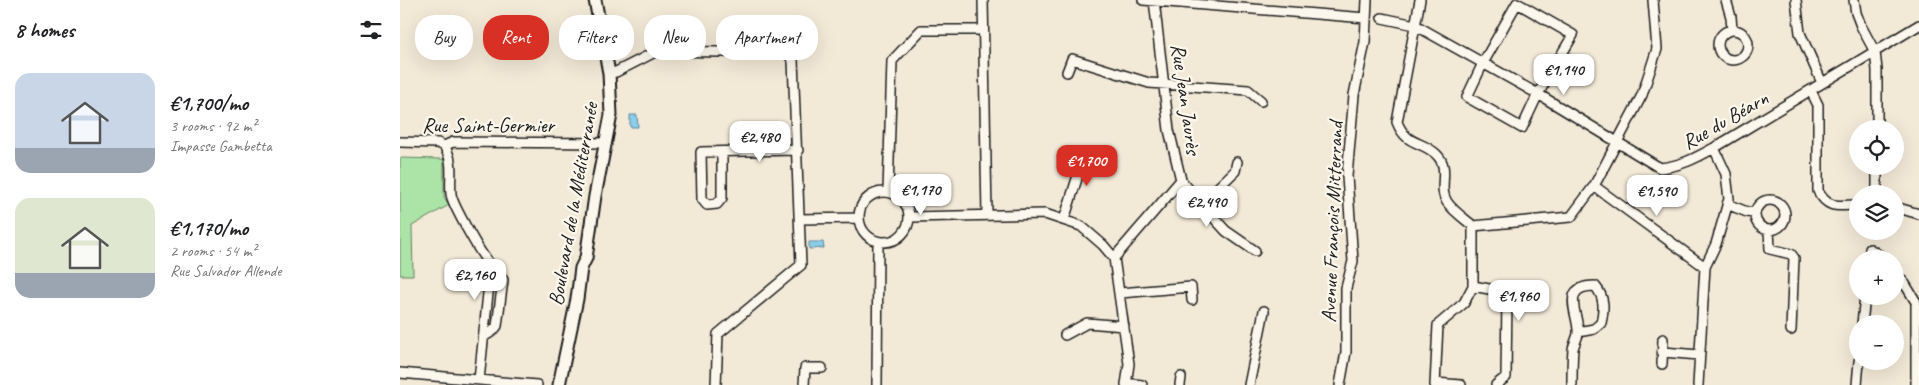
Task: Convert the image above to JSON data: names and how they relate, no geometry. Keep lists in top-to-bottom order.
{
  "streets": {
    "main road": ["Boulevard de la Méditerranée"],
    "street": [
      "Rue Jean Jaurès",
      "Rue du Béarn",
      "Rue Saint-Germier",
      "Avenue François Mitterrand"
    ]
  },
  "crossings": [
    ["Rue Saint-Germier", "Boulevard de la Méditerranée"]
  ],
  "page": {
    "heading": "8 homes",
    "chip": [
      "Buy",
      "Rent",
      "Filters",
      "New",
      "Apartment"
    ],
    "price": [
      "€1,140",
      "€2,480",
      "€1,700",
      "€1,170",
      "€1,590",
      "€2,490",
      "€2,160",
      "€1,960"
    ],
    "list": [
      {
        "name": "€1,700/mo",
        "note": "3 rooms · 92 m² · Impasse Gambetta"
      },
      {
        "name": "€1,170/mo",
        "note": "2 rooms · 54 m² · Rue Salvador Allende"
      }
    ],
    "map_buttons": ["+", "−"]
  }
}
